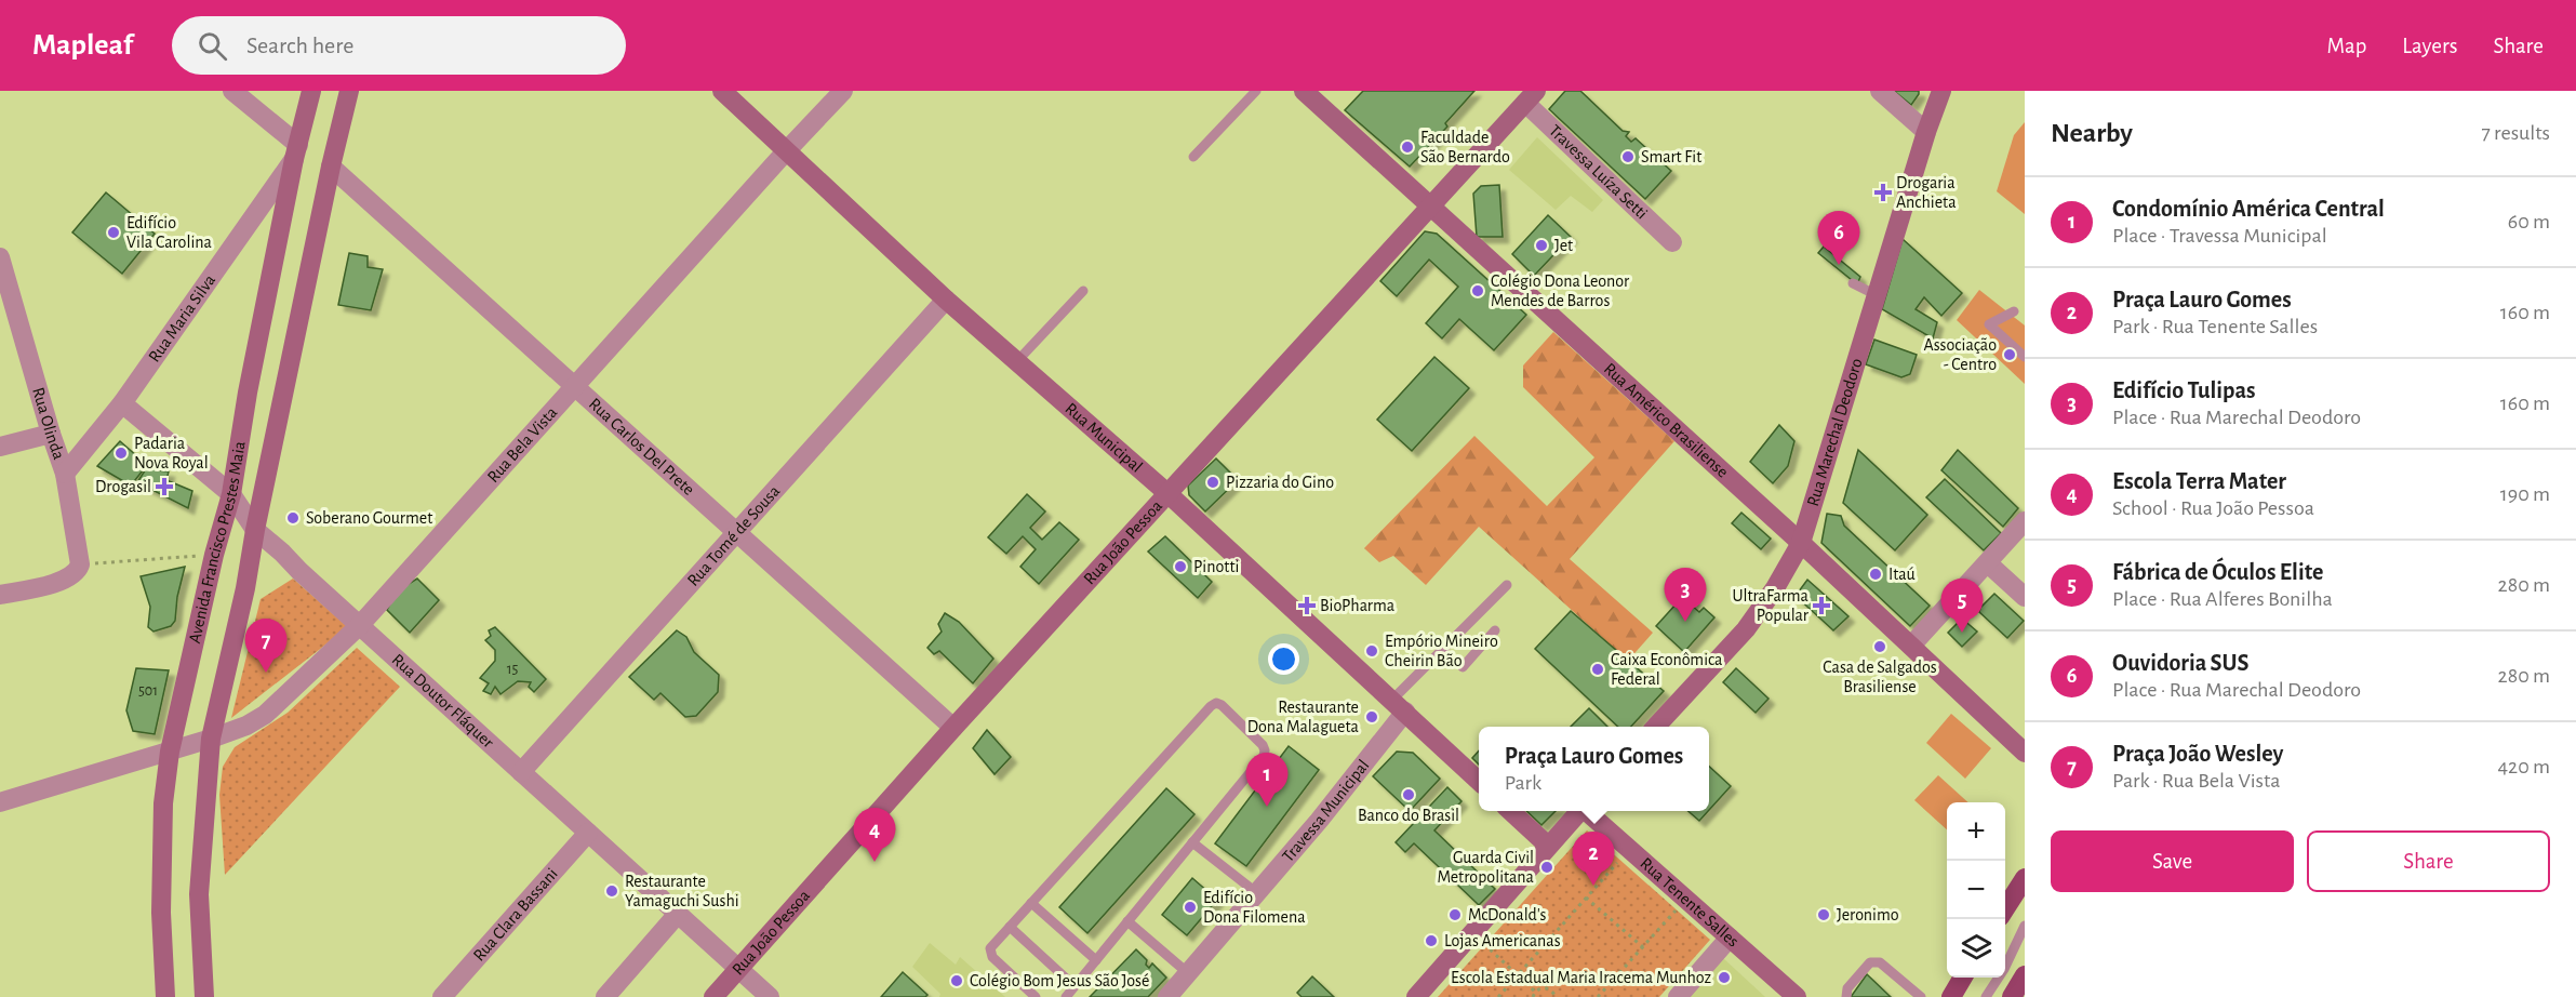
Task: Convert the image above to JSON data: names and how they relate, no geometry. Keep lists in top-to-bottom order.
{
  "streets": {
    "street": [
      "Travessa Luíza Setti",
      "Rua Maria Silva",
      "Rua Américo Brasiliense",
      "Rua Olinda",
      "Rua Marechal Deodoro",
      "Rua Municipal",
      "Rua Bela Vista",
      "Rua Carlos Del Prete",
      "Rua Tomé de Sousa",
      "Avenida Francisco Prestes Maia",
      "Rua João Pessoa",
      "Rua Doutor Fláquer",
      "Travessa Municipal",
      "Rua Tenente Salles",
      "Rua Clara Bassani"
    ]
  },
  "crossings": [
    ["Travessa Luíza Setti", "Rua João Pessoa"],
    ["Rua Maria Silva", "Rua Olinda"],
    ["Rua Maria Silva", "Avenida Francisco Prestes Maia"],
    ["Rua Maria Silva", "Rua Doutor Fláquer"],
    ["Rua Américo Brasiliense", "Rua Marechal Deodoro"],
    ["Rua Américo Brasiliense", "Rua João Pessoa"],
    ["Rua Municipal", "Rua Bela Vista"],
    ["Rua Municipal", "Rua Tomé de Sousa"],
    ["Rua Municipal", "Rua João Pessoa"],
    ["Rua Municipal", "Travessa Municipal"],
    ["Rua Bela Vista", "Rua Carlos Del Prete"],
    ["Rua Bela Vista", "Avenida Francisco Prestes Maia"],
    ["Rua Bela Vista", "Rua Doutor Fláquer"],
    ["Rua Carlos Del Prete", "Rua Tomé de Sousa"],
    ["Rua Carlos Del Prete", "Avenida Francisco Prestes Maia"],
    ["Rua Carlos Del Prete", "Rua João Pessoa"],
    ["Rua Tomé de Sousa", "Rua Doutor Fláquer"],
    ["Avenida Francisco Prestes Maia", "Rua Doutor Fláquer"],
    ["Rua João Pessoa", "Rua Doutor Fláquer"],
    ["Rua Doutor Fláquer", "Rua Clara Bassani"]
  ],
  "places": {
    "other": [
      "Faculdade São Bernardo",
      "Smart Fit",
      "Edifício Vila Carolina",
      "Jet",
      "Colégio Dona Leonor Mendes de Barros",
      "Associação - Centro",
      "Padaria Nova Royal",
      "Pizzaria do Gino",
      "Soberano Gourmet",
      "Pinotti",
      "Itaú",
      "Casa de Salgados Brasiliense",
      "Empório Mineiro Cheirin Bão",
      "Caixa Econômica Federal",
      "Restaurante Dona Malagueta",
      "Banco do Brasil",
      "Guarda Civil Metropolitana",
      "Restaurante Yamaguchi Sushi",
      "Edifício Dona Filomena",
      "McDonald's",
      "Jeronimo",
      "Lojas Americanas",
      "Escola Estadual Maria Iracema Munhoz",
      "Colégio Bom Jesus São José"
    ],
    "health": [
      "Drogaria Anchieta",
      "Drogasil",
      "BioPharma",
      "UltraFarma Popular"
    ]
  },
  "house_numbers": ["15", "501"],
  "page": {
    "header": "Mapleaf",
    "search": "Search here",
    "nav": ["Map", "Layers", "Share"],
    "heading": ["Nearby", "7 results"],
    "list": [
      {
        "mark": "1",
        "name": "Condomínio América Central",
        "note": "Place · Travessa Municipal",
        "value": "60 m"
      },
      {
        "mark": "2",
        "name": "Praça Lauro Gomes",
        "note": "Park · Rua Tenente Salles",
        "value": "160 m"
      },
      {
        "mark": "3",
        "name": "Edifício Tulipas",
        "note": "Place · Rua Marechal Deodoro",
        "value": "160 m"
      },
      {
        "mark": "4",
        "name": "Escola Terra Mater",
        "note": "School · Rua João Pessoa",
        "value": "190 m"
      },
      {
        "mark": "5",
        "name": "Fábrica de Óculos Elite",
        "note": "Place · Rua Alferes Bonilha",
        "value": "280 m"
      },
      {
        "mark": "6",
        "name": "Ouvidoria SUS",
        "note": "Place · Rua Marechal Deodoro",
        "value": "280 m"
      },
      {
        "mark": "7",
        "name": "Praça João Wesley",
        "note": "Park · Rua Bela Vista",
        "value": "420 m"
      }
    ],
    "pins": [
      "6",
      "3",
      "5",
      "7",
      "1",
      "4",
      "2"
    ],
    "popup": ["Praça Lauro Gomes", "Park"],
    "map_buttons": ["+", "−"],
    "buttons": ["Save", "Share"]
  }
}
